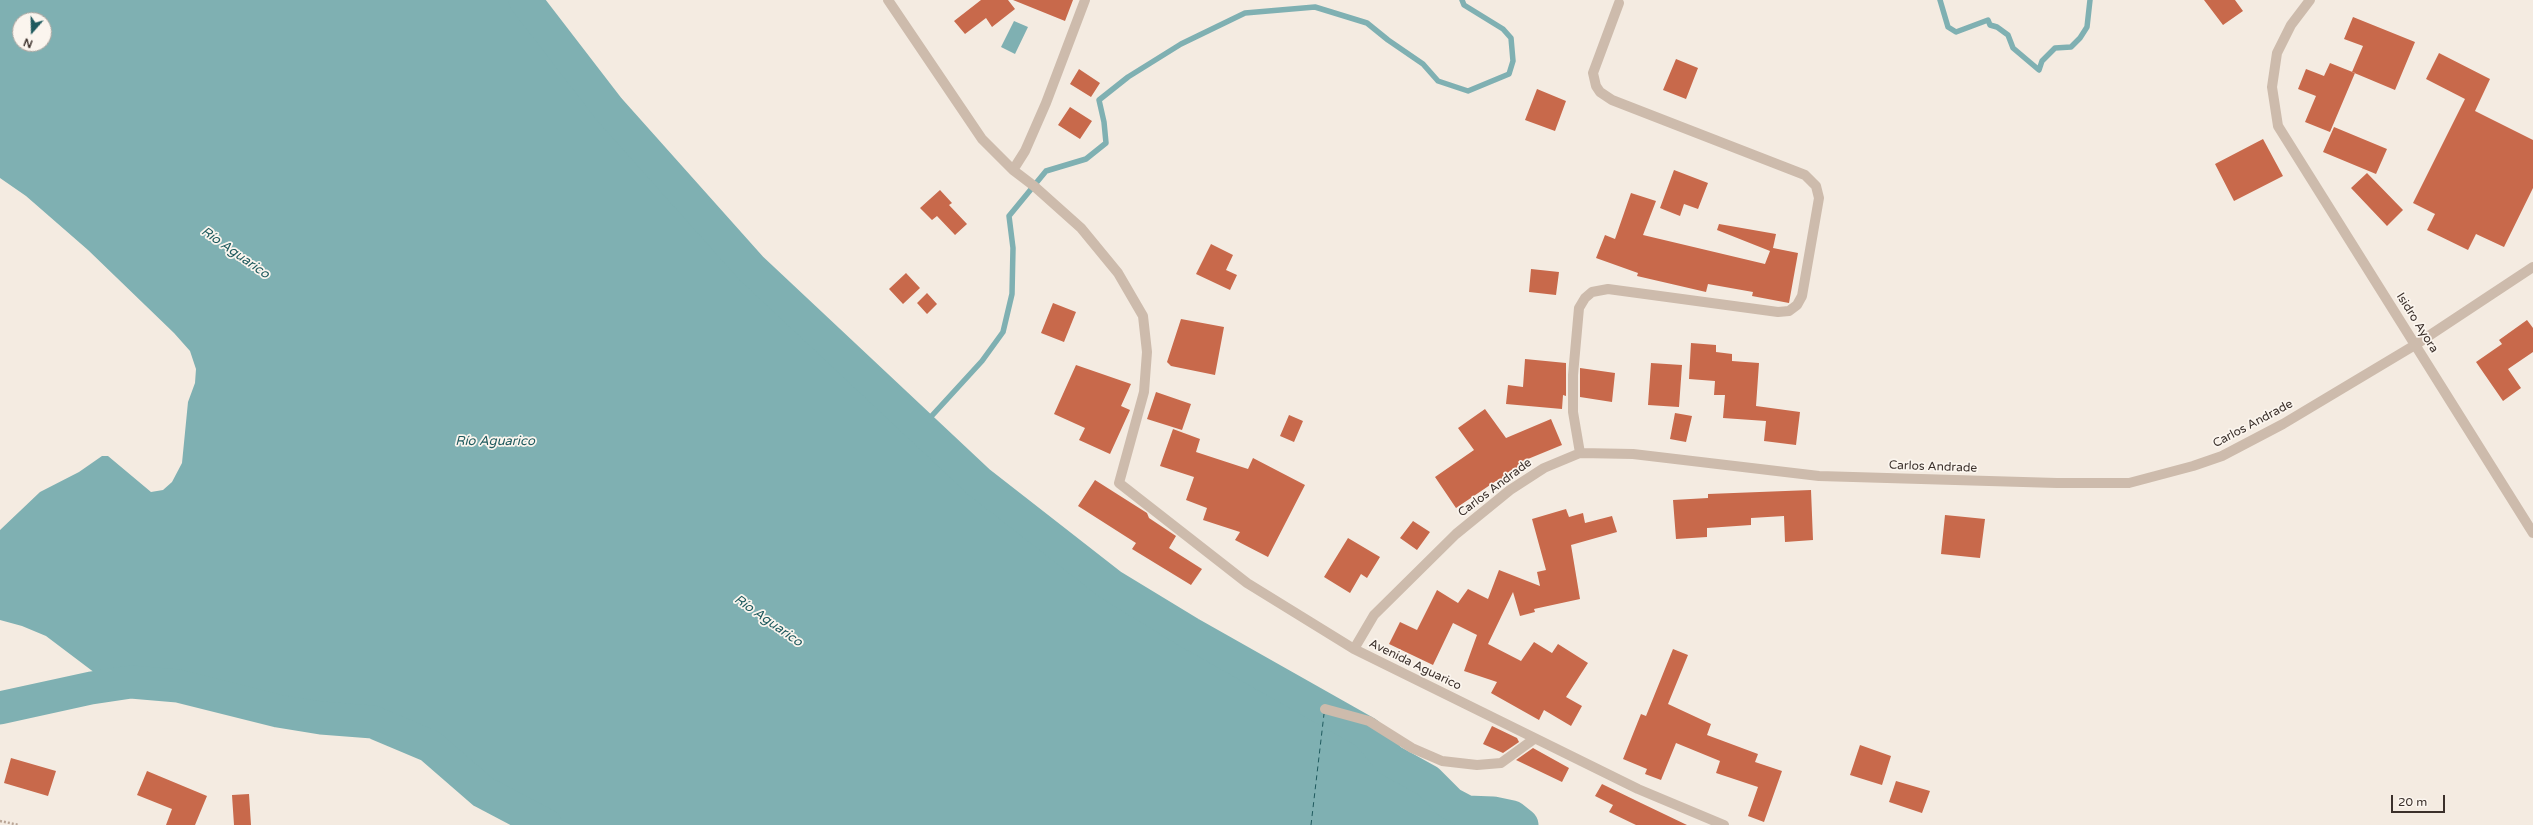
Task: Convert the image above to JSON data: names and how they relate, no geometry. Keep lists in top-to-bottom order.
{
  "streets": {
    "street": ["Isidro Ayora", "Carlos Andrade", "Avenida Aguarico"]
  },
  "crossings": [
    ["Isidro Ayora", "Carlos Andrade"],
    ["Carlos Andrade", "Avenida Aguarico"]
  ],
  "water": ["Río Aguarico"],
  "scale_bar": "20 m",
  "north": "bottom"
}
